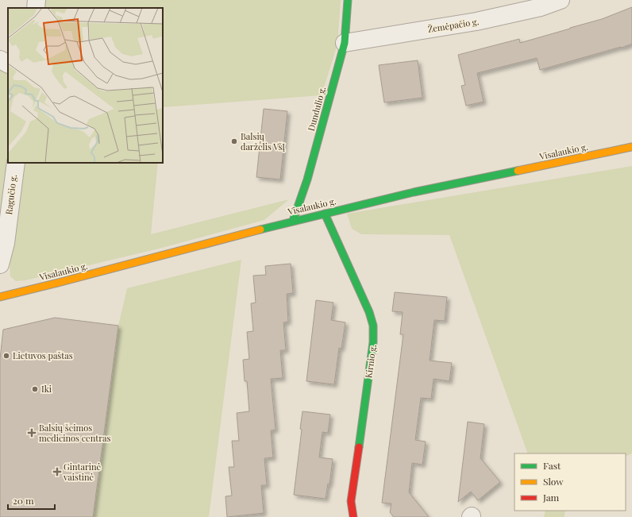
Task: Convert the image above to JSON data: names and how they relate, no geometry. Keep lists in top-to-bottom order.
{
  "streets": {
    "street": [
      "Žemėpačio g.",
      "Dundulio g.",
      "Visalaukio g.",
      "Ragučio g.",
      "Kirnio g."
    ]
  },
  "crossings": [
    ["Žemėpačio g.", "Dundulio g."],
    ["Dundulio g.", "Visalaukio g."],
    ["Visalaukio g.", "Kirnio g."]
  ],
  "places": {
    "other": ["Balsių darželis VšĮ", "Lietuvos paštas", "Iki"],
    "health": ["Balsių šeimos medicinos centras", "Gintarinė vaistinė"]
  },
  "legend": ["Fast", "Slow", "Jam"],
  "scale_bar": "20 m"
}
